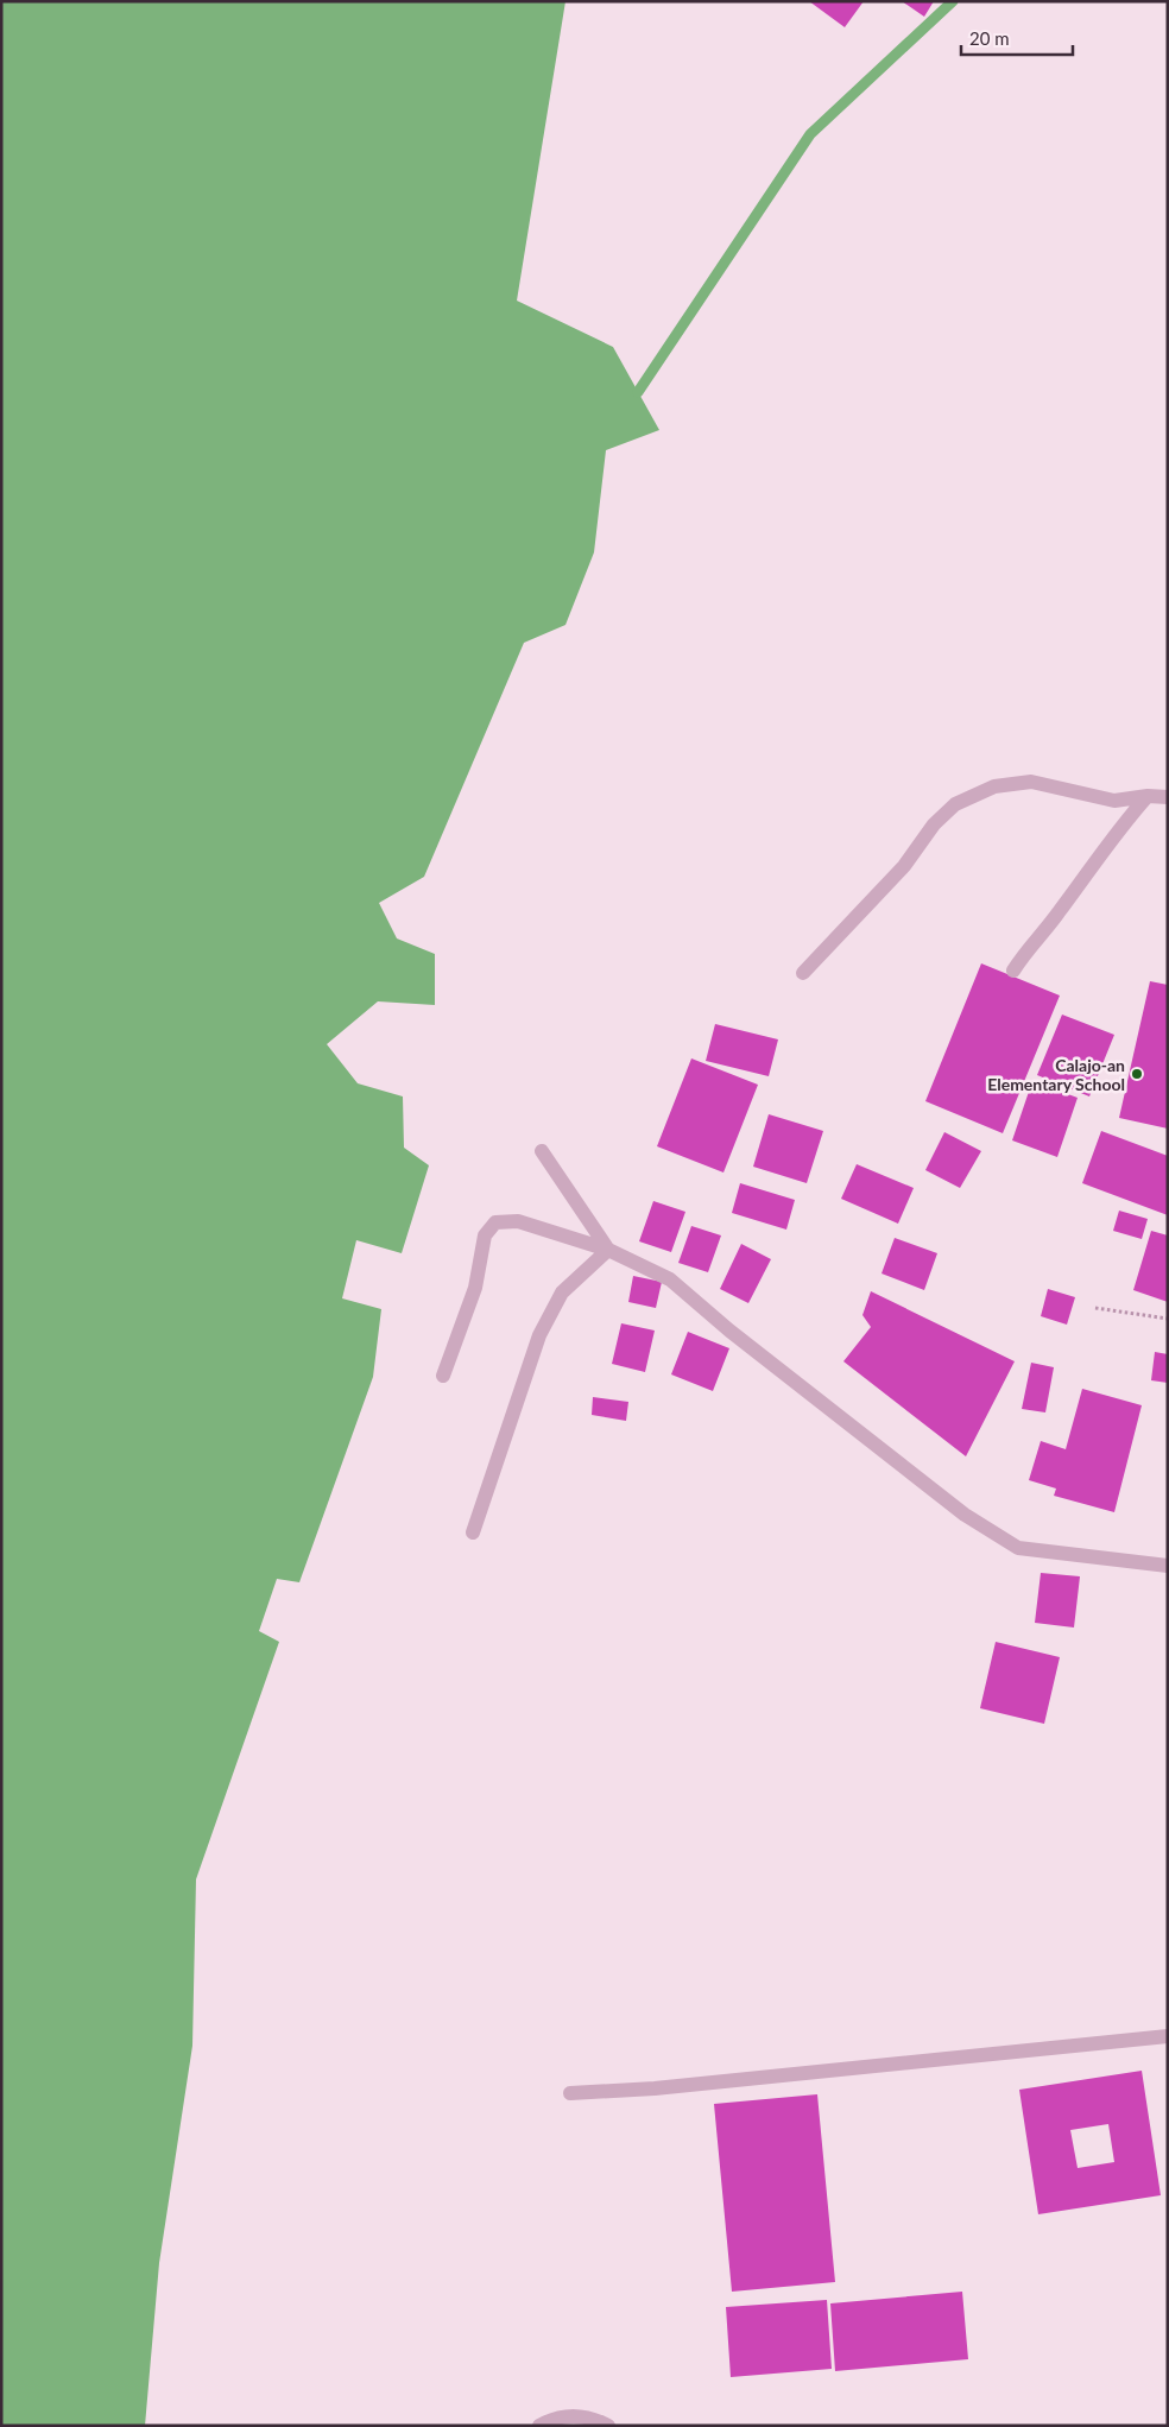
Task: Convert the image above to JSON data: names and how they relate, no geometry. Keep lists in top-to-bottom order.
{
  "places": ["Calajo-an Elementary School"],
  "scale_bar": "20 m"
}
